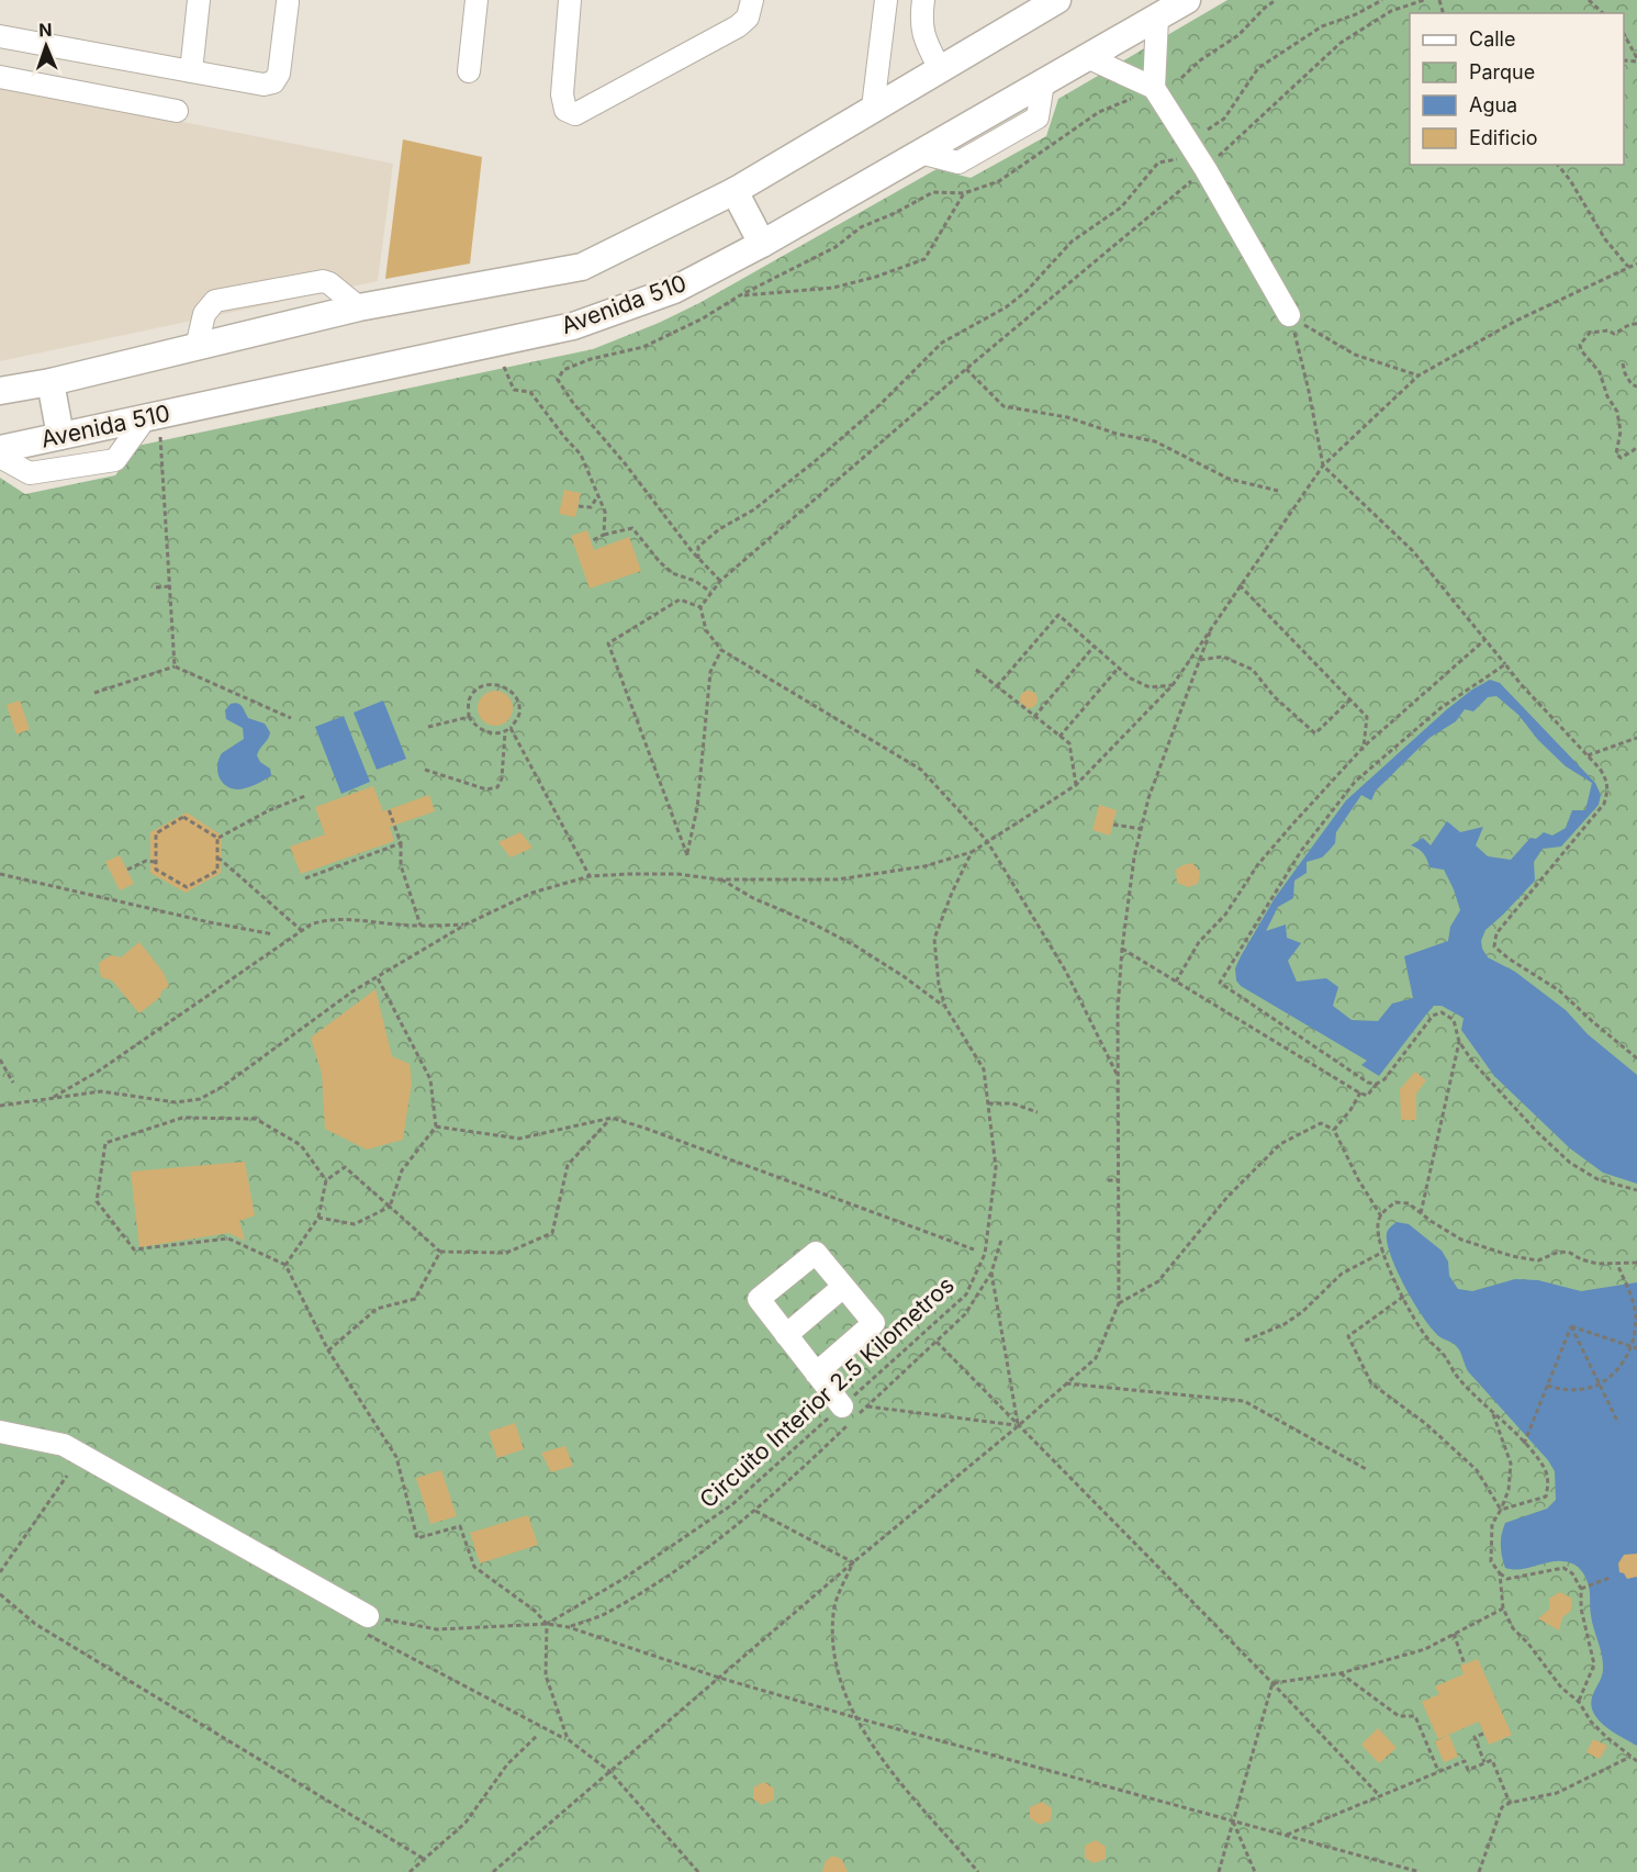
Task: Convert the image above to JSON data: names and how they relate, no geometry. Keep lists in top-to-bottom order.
{
  "streets": {
    "main road": ["Avenida 510"],
    "path": ["Circuito Interior 2.5 Kilometros"]
  },
  "legend": [
    "Calle",
    "Parque",
    "Agua",
    "Edificio"
  ],
  "north": "top"
}
